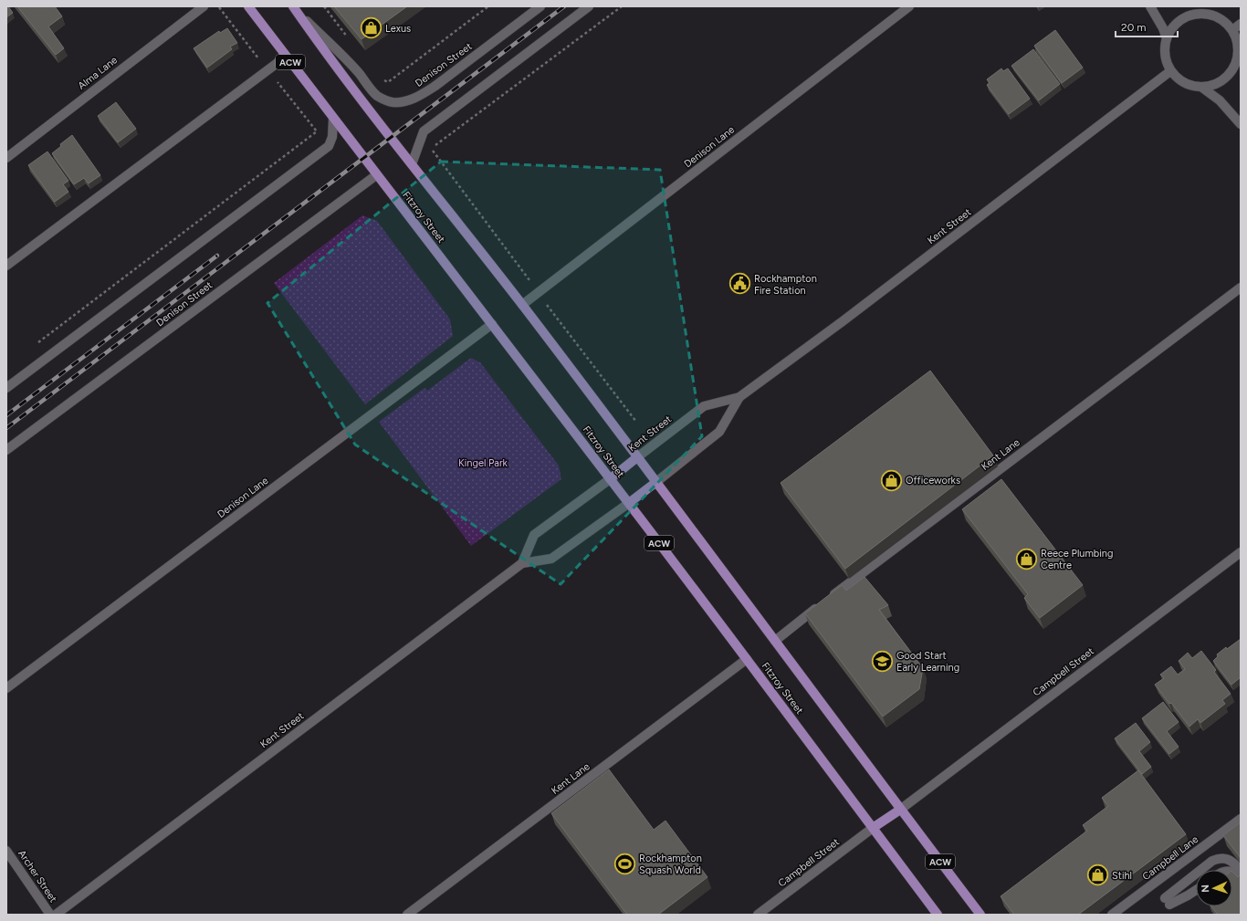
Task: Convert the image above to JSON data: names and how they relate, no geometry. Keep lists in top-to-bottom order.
{
  "streets": {
    "main road": ["ACW", "Fitzroy Street", "Kent Street"],
    "street": [
      "Denison Street",
      "Alma Lane",
      "Denison Lane",
      "Kent Lane",
      "Campbell Street",
      "Campbell Lane",
      "Archer Street"
    ]
  },
  "crossings": [
    ["ACW", "Denison Street"],
    ["ACW", "Denison Lane"],
    ["ACW", "Kent Street"],
    ["ACW", "Kent Lane"],
    ["ACW", "Campbell Street"],
    ["Denison Street", "Fitzroy Street"],
    ["Denison Lane", "Fitzroy Street"],
    ["Fitzroy Street", "Kent Street"],
    ["Fitzroy Street", "Kent Lane"],
    ["Fitzroy Street", "Campbell Street"]
  ],
  "parks": ["Kingel Park"],
  "places": {
    "shop": [
      "Lexus",
      "Officeworks",
      "Reece Plumbing Centre",
      "Stihl"
    ],
    "public building": ["Rockhampton Fire Station"],
    "school or university": ["Good Start Early Learning"],
    "sports": ["Rockhampton Squash World"]
  },
  "scale_bar": "20 m",
  "north": "left"
}
